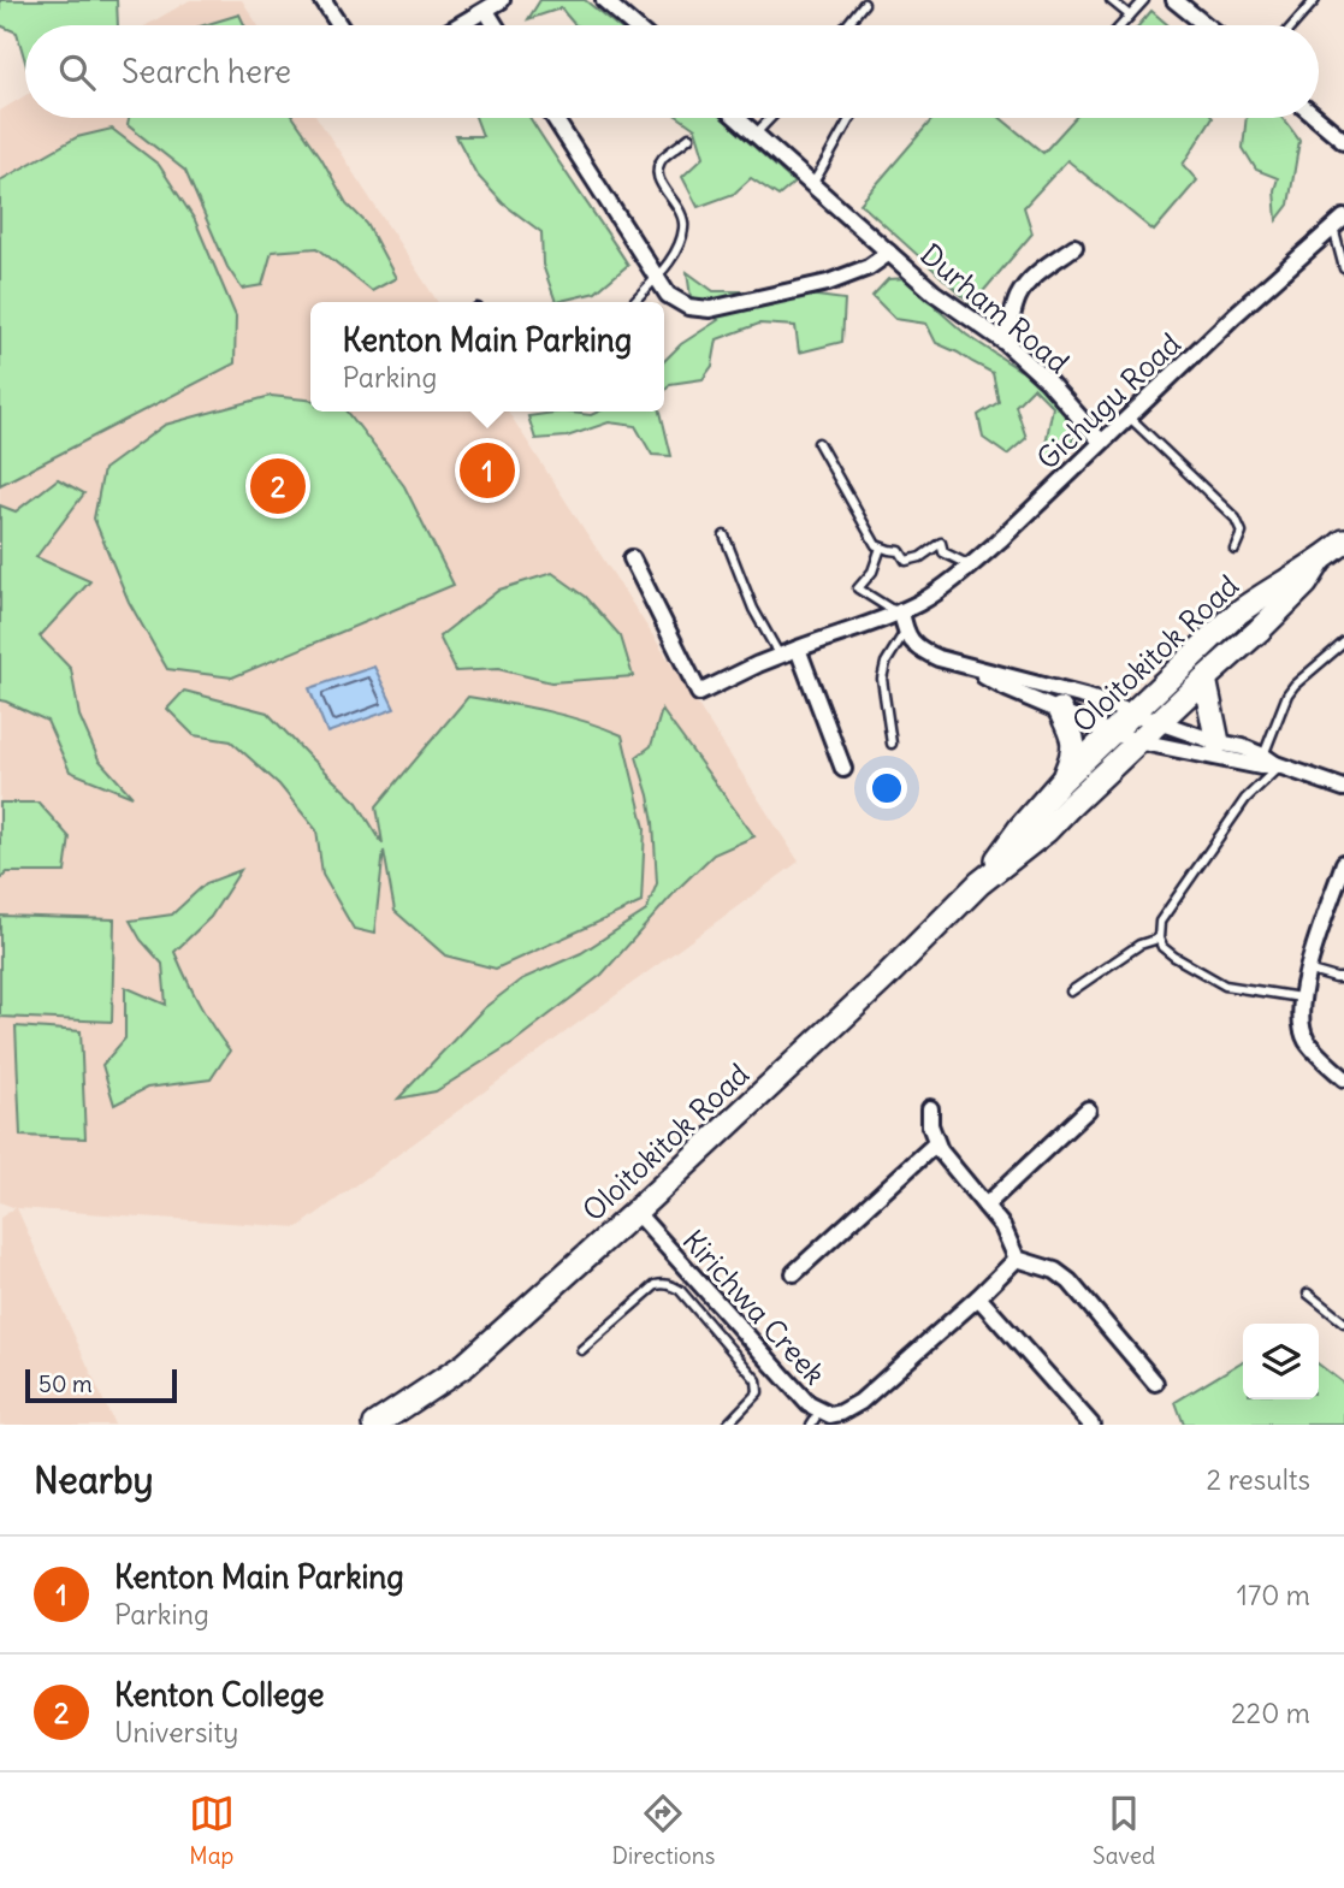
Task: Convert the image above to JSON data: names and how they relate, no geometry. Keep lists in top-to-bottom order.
{
  "streets": {
    "main road": ["Oloitokitok Road"],
    "street": ["Durham Road", "Gichugu Road", "Kirichwa Creek"]
  },
  "crossings": [
    ["Durham Road", "Gichugu Road"],
    ["Oloitokitok Road", "Kirichwa Creek"]
  ],
  "scale_bar": "50 m",
  "page": {
    "search": "Search here",
    "popup": ["Kenton Main Parking", "Parking"],
    "pins": ["1", "2"],
    "scale": "50 m",
    "heading": ["Nearby", "2 results"],
    "list": [
      {
        "mark": "1",
        "name": "Kenton Main Parking",
        "note": "Parking",
        "value": "170 m"
      },
      {
        "mark": "2",
        "name": "Kenton College",
        "note": "University",
        "value": "220 m"
      }
    ],
    "nav": ["Map", "Directions", "Saved"]
  }
}
